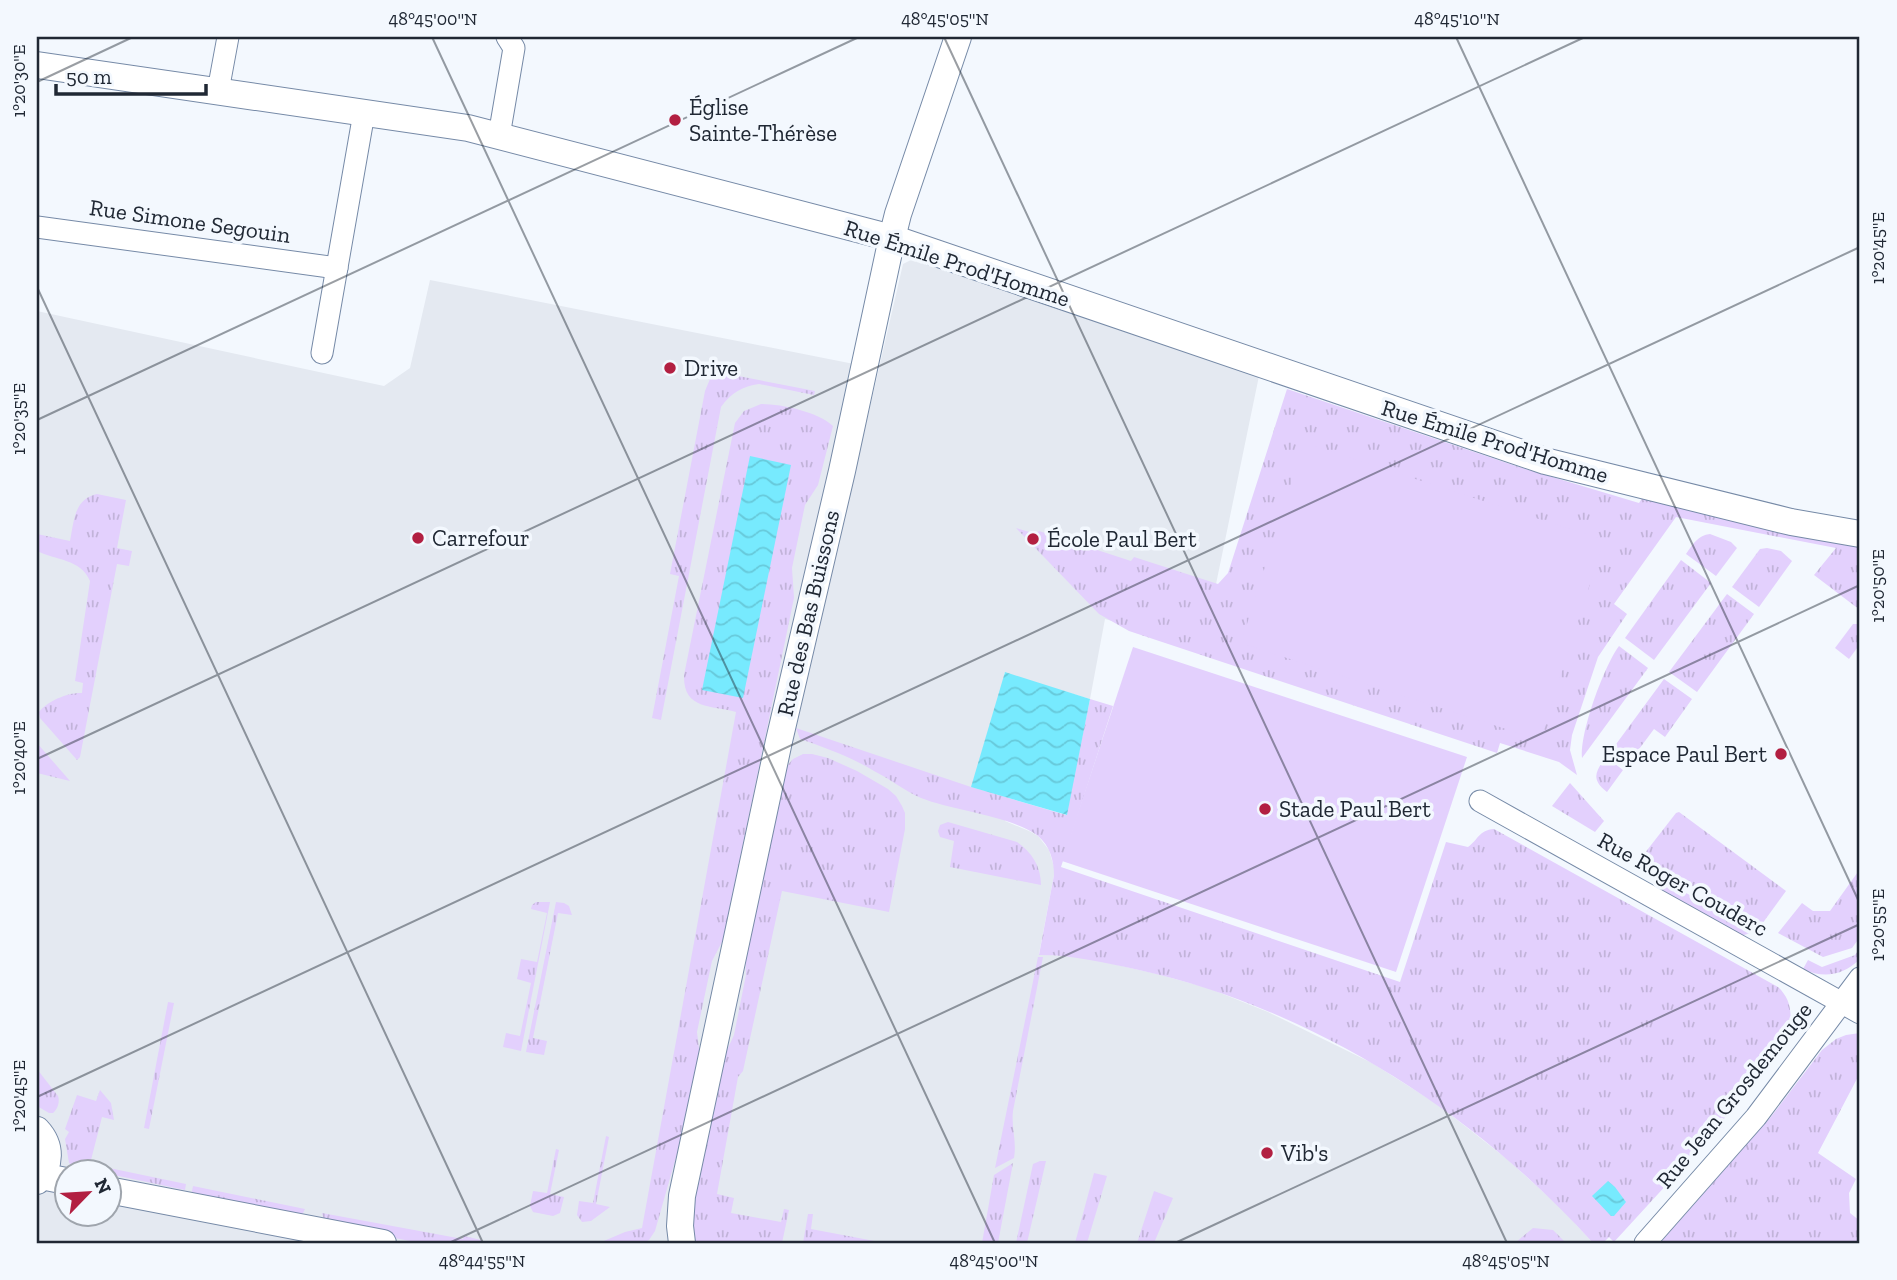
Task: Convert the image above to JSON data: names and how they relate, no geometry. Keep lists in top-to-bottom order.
{
  "streets": {
    "street": [
      "Rue Simone Segouin",
      "Rue Émile Prod'Homme",
      "Rue des Bas Buissons",
      "Rue Roger Couderc",
      "Rue Jean Grosdemouge"
    ]
  },
  "crossings": [
    ["Rue Émile Prod'Homme", "Rue des Bas Buissons"],
    ["Rue Roger Couderc", "Rue Jean Grosdemouge"]
  ],
  "places": [
    "Église Sainte-Thérèse",
    "Drive",
    "Carrefour",
    "École Paul Bert",
    "Espace Paul Bert",
    "Stade Paul Bert",
    "Vib's"
  ],
  "scale_bar": "50 m",
  "north": "top right",
  "coordinates": [
    "48°45'00\"N",
    "48°45'05\"N",
    "48°45'10\"N",
    "1°20'30\"E",
    "1°20'45\"E",
    "1°20'35\"E",
    "1°20'50\"E",
    "1°20'40\"E",
    "1°20'55\"E",
    "48°44'55\"N"
  ]
}
